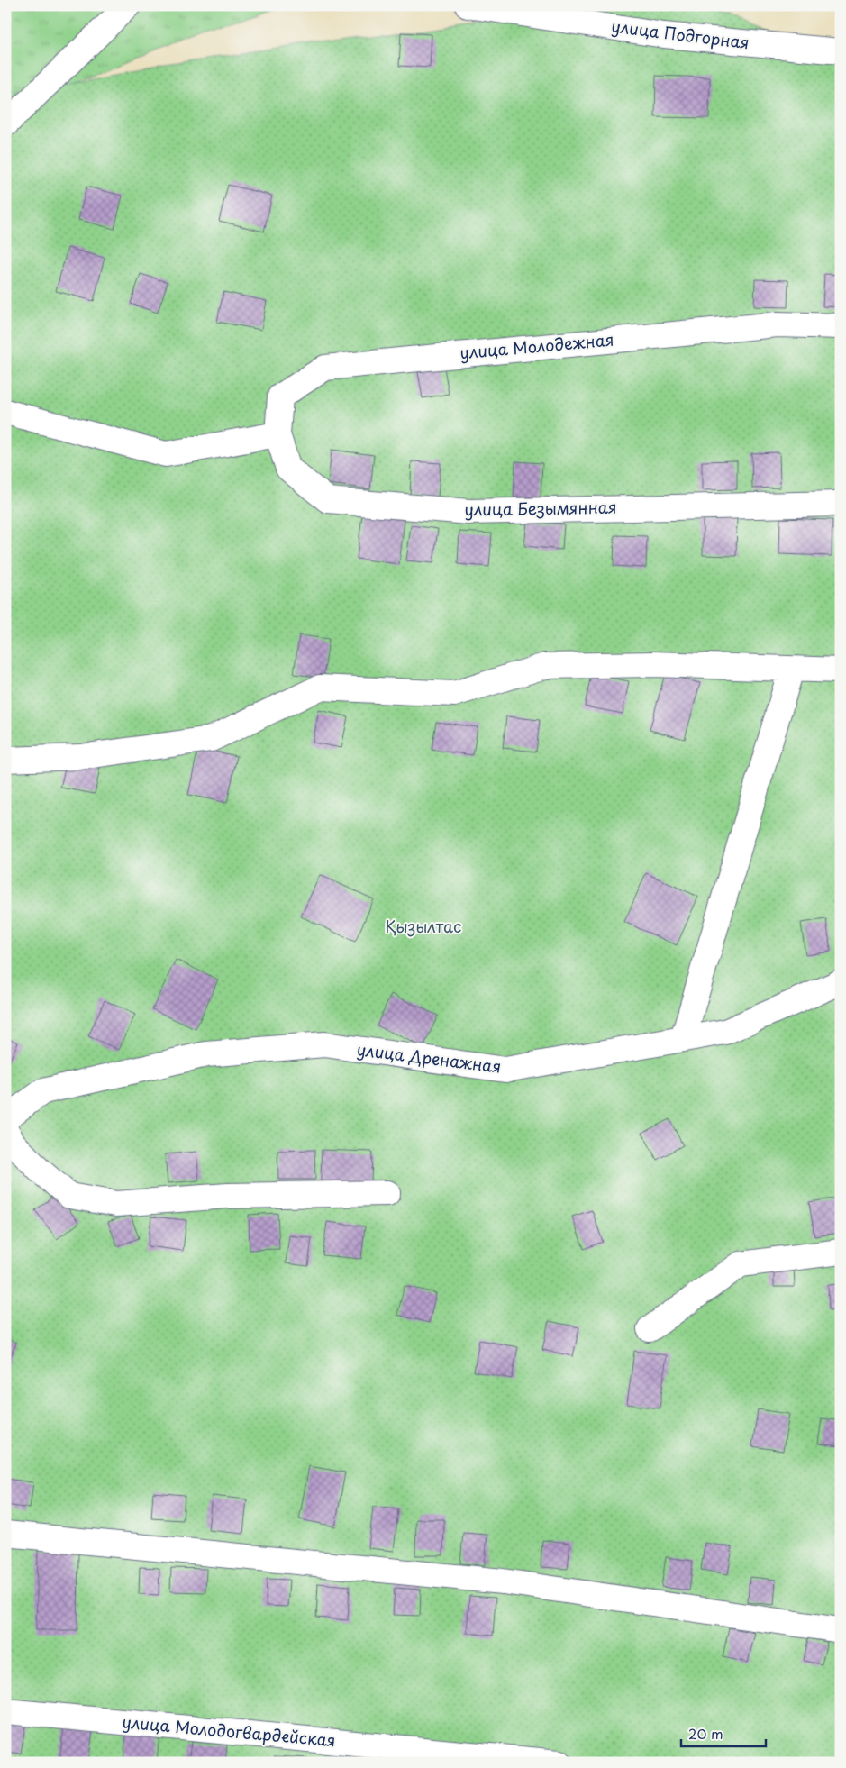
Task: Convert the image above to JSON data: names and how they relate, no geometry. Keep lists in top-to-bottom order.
{
  "streets": {
    "street": [
      "улица Подгорная",
      "улица Молодежная",
      "улица Безымянная",
      "улица Дренажная",
      "улица Молодогвардейская"
    ]
  },
  "crossings": [
    ["улица Молодежная", "улица Безымянная"]
  ],
  "parks": ["Қызылтас"],
  "scale_bar": "20 m"
}
